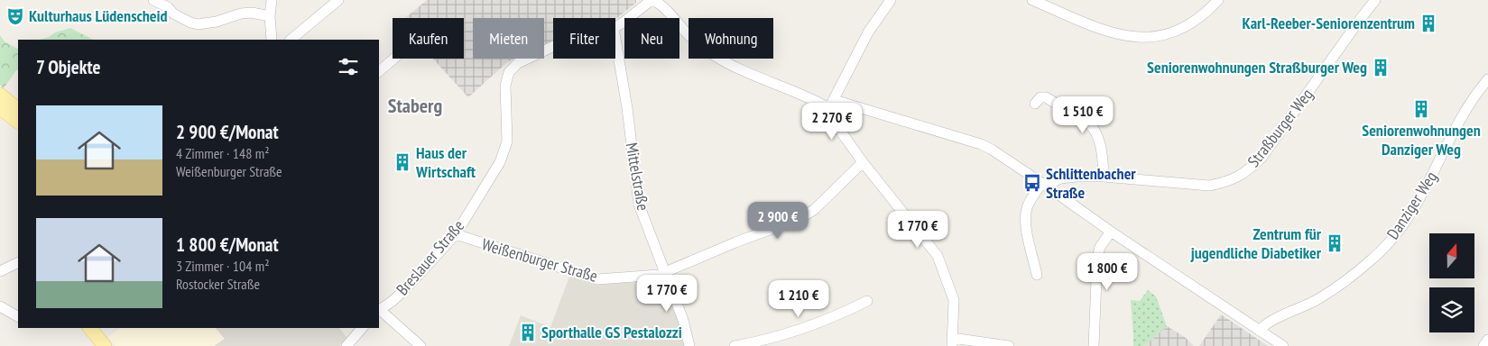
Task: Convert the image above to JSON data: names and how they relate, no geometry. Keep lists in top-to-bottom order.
{
  "streets": {
    "street": [
      "Straßburger Weg",
      "Mittelstraße",
      "Danziger Weg",
      "Breslauer Straße",
      "Weißenburger Straße"
    ]
  },
  "crossings": [
    ["Mittelstraße", "Weißenburger Straße"],
    ["Breslauer Straße", "Weißenburger Straße"]
  ],
  "districts": ["Staberg"],
  "places": {
    "theatre": ["Kulturhaus Lüdenscheid"],
    "building": [
      "Karl-Reeber-Seniorenzentrum",
      "Seniorenwohnungen Straßburger Weg",
      "Seniorenwohnungen Danziger Weg",
      "Haus der Wirtschaft",
      "Zentrum für jugendliche Diabetiker",
      "Sporthalle GS Pestalozzi"
    ],
    "bus stop": ["Schlittenbacher Straße"]
  },
  "north": "top",
  "page": {
    "chip": [
      "Kaufen",
      "Mieten",
      "Filter",
      "Neu",
      "Wohnung"
    ],
    "heading": "7 Objekte",
    "list": [
      {
        "name": "2 900 €/Monat",
        "note": "4 Zimmer · 148 m² · Weißenburger Straße"
      },
      {
        "name": "1 800 €/Monat",
        "note": "3 Zimmer · 104 m² · Rostocker Straße"
      }
    ],
    "price": [
      "1 510 €",
      "2 270 €",
      "2 900 €",
      "1 770 €",
      "1 800 €",
      "1 770 €",
      "1 210 €"
    ]
  }
}
